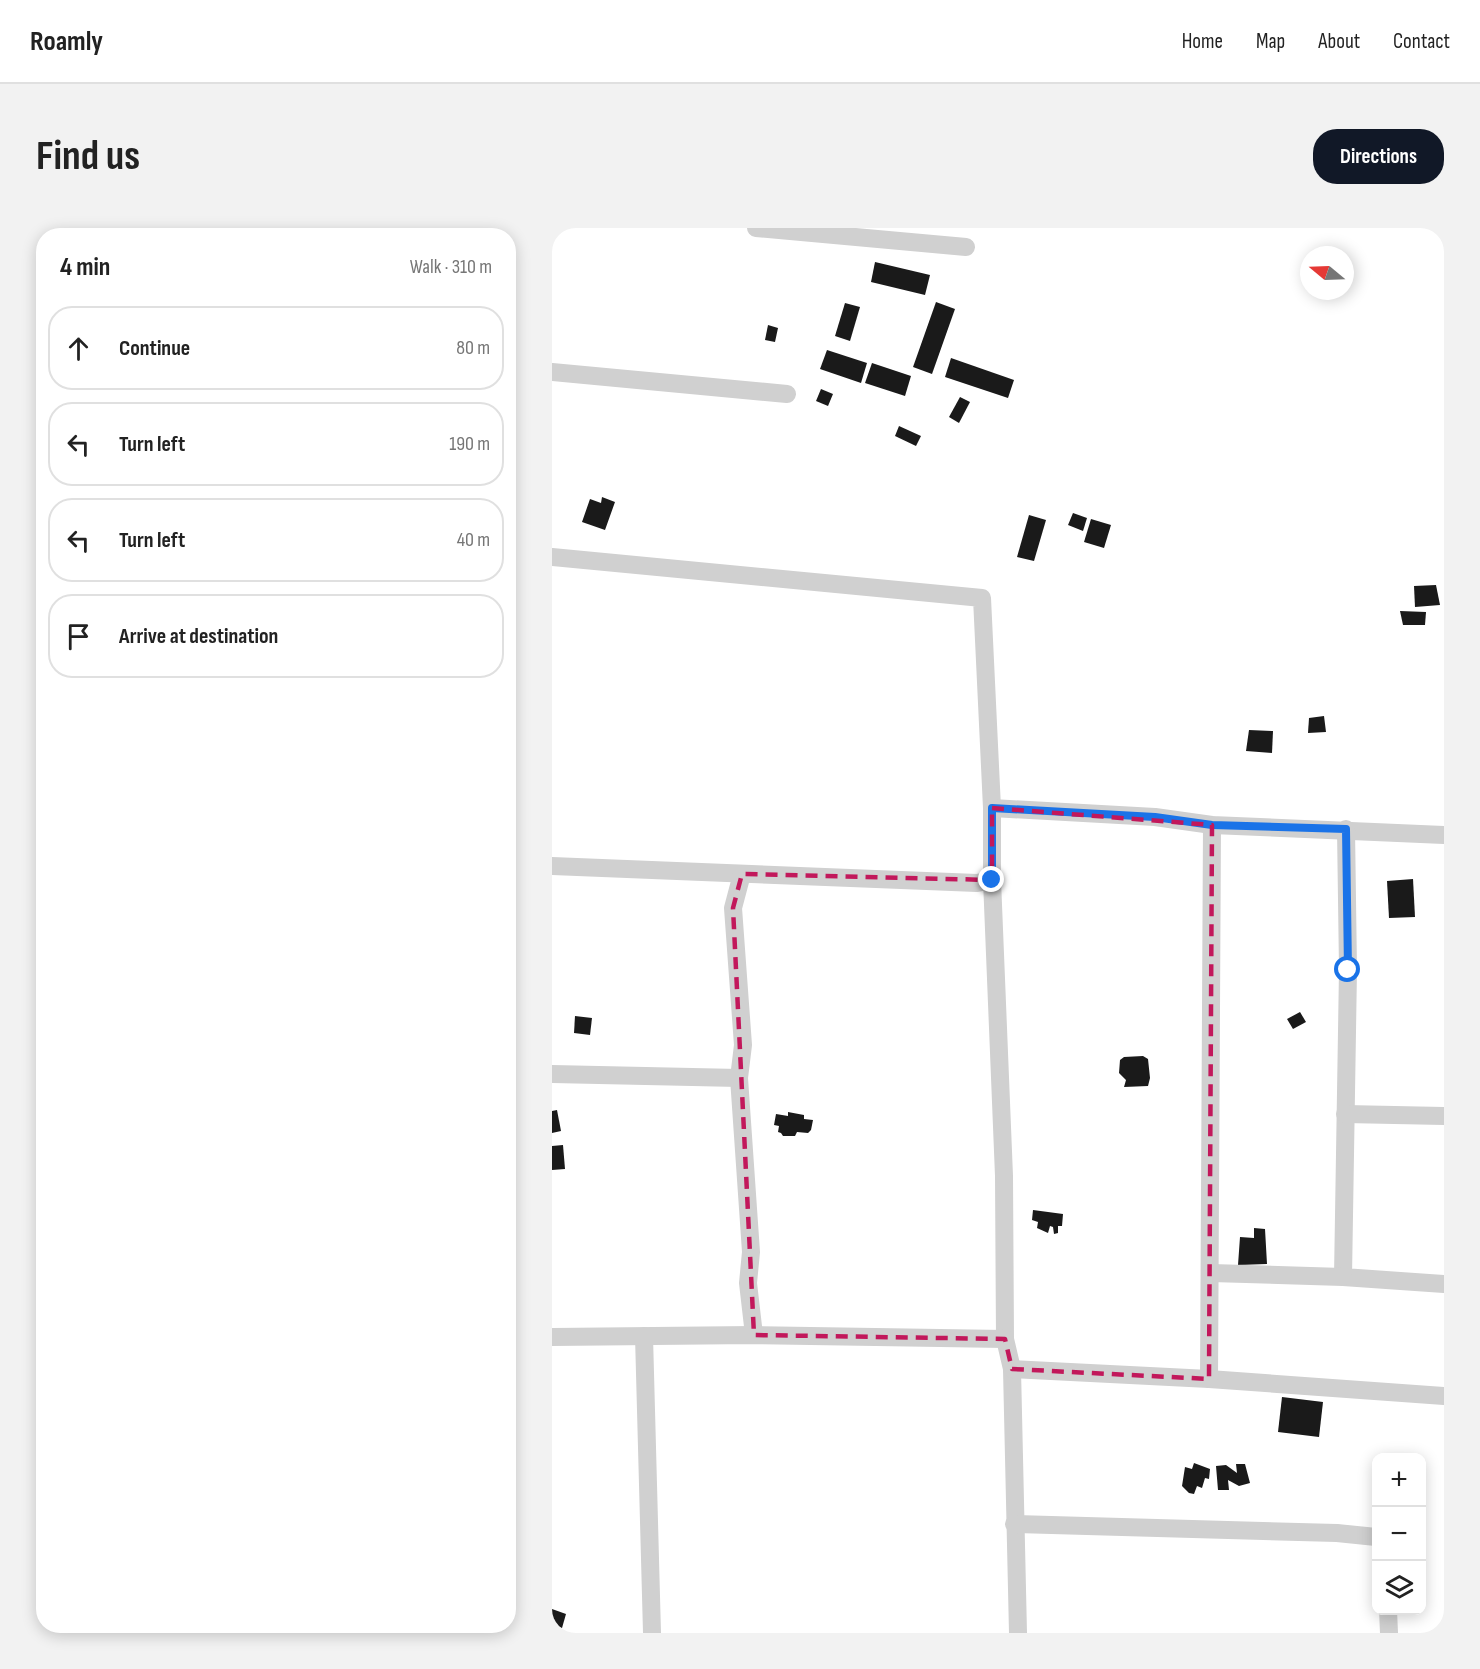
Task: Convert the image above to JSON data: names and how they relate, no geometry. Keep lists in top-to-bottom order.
{
  "north": "left",
  "page": {
    "header": "Roamly",
    "nav": [
      "Home",
      "Map",
      "About",
      "Contact"
    ],
    "buttons": "Directions",
    "title": "Find us",
    "heading": ["4 min", "Walk · 310 m"],
    "list": [
      ["Continue", "80 m"],
      ["Turn left", "190 m"],
      ["Turn left", "40 m"],
      "Arrive at destination"
    ],
    "map_buttons": ["+", "−"]
  }
}
